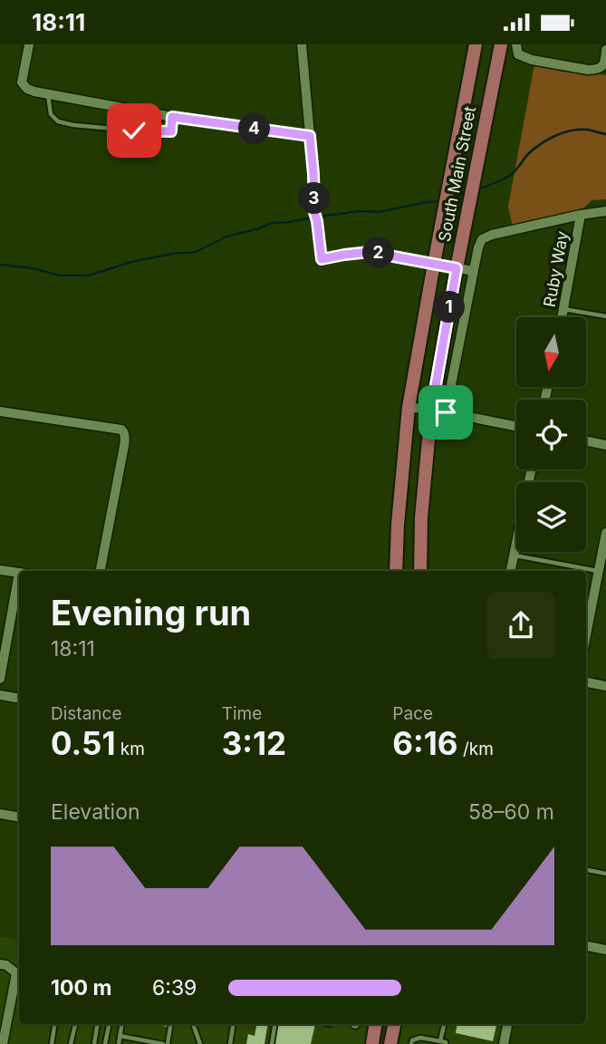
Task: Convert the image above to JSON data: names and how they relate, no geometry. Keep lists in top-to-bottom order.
{
  "streets": {
    "main road": ["South Main Street"],
    "street": ["Ruby Way"]
  },
  "north": "bottom",
  "page": {
    "status": "18:11",
    "pins": [
      "4",
      "3",
      "2",
      "1"
    ],
    "heading": ["Evening run", "18:11"],
    "stats": [
      ["Distance", "0.51 km"],
      ["Time", "3:12"],
      ["Pace", "6:16 /km"]
    ],
    "chart": ["Elevation", "58–60 m"],
    "list": [
      {
        "name": "100 m",
        "note": "6:39"
      }
    ]
  }
}
